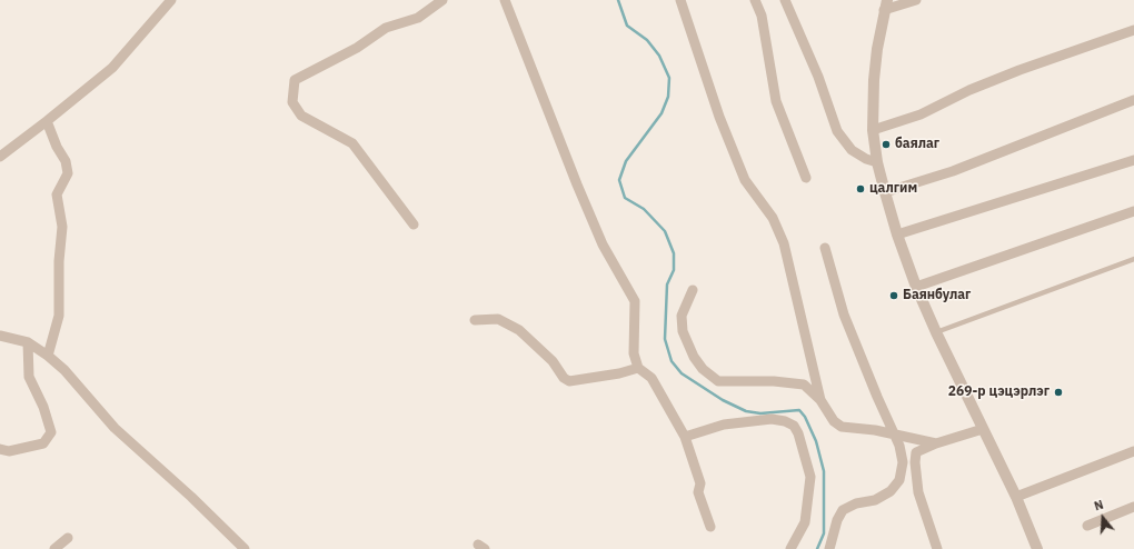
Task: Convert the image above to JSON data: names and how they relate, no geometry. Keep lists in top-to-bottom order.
{
  "places": [
    "баялаг",
    "цалгим",
    "Баянбулаг",
    "269-р цэцэрлэг"
  ],
  "north": "top"
}
